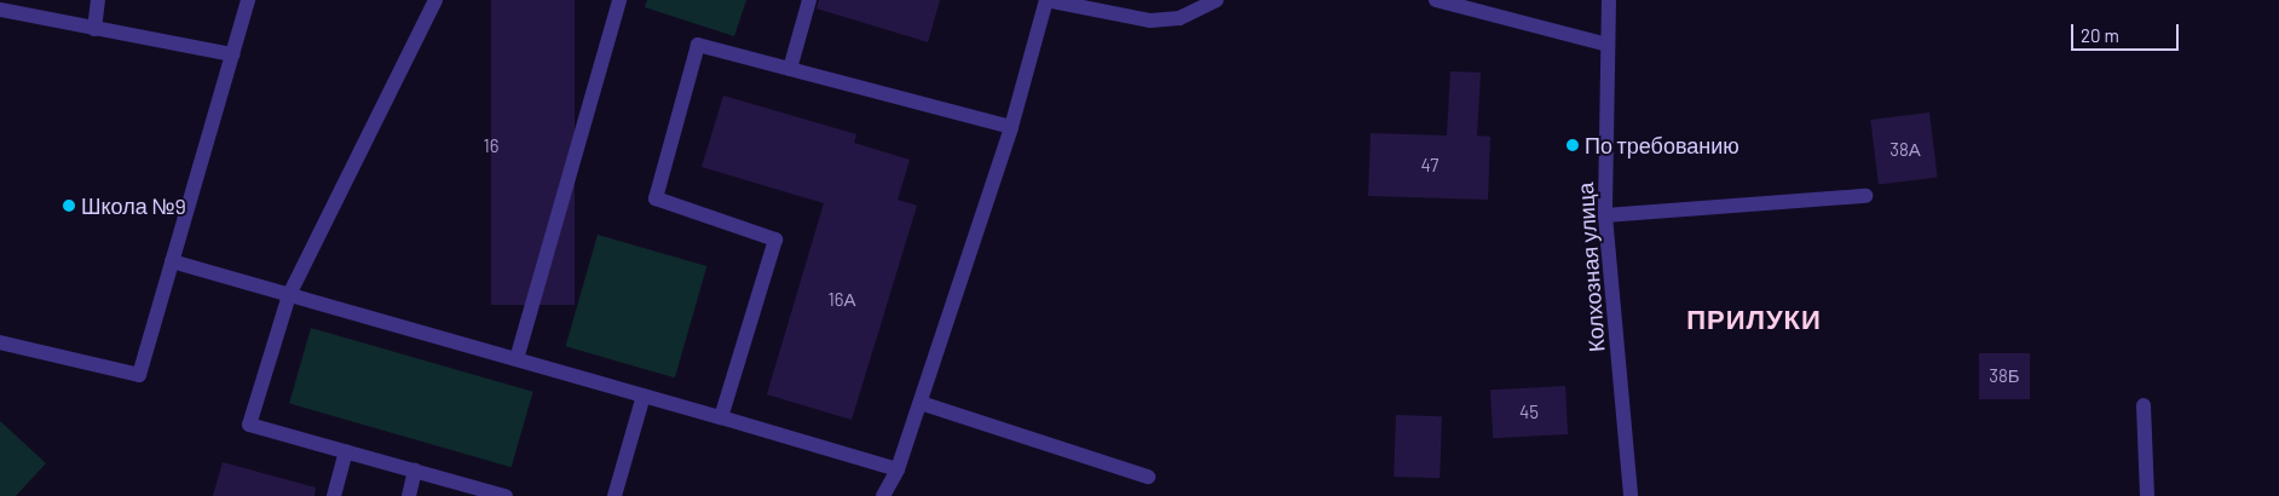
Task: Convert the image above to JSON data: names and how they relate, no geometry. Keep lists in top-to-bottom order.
{
  "streets": {
    "street": ["Колхозная улица"]
  },
  "districts": ["ПРИЛУКИ"],
  "places": ["По требованию", "Школа №9"],
  "house_numbers": [
    "16",
    "38А",
    "47",
    "16А",
    "38Б",
    "45"
  ],
  "scale_bar": "20 m"
}
